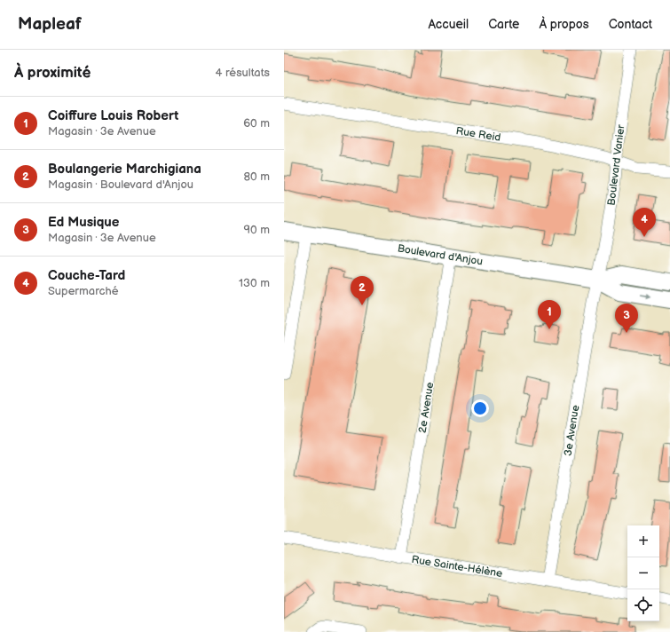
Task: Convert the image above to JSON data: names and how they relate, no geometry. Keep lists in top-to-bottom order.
{
  "streets": {
    "street": [
      "Rue Reid",
      "Boulevard Vanier",
      "Boulevard d'Anjou",
      "2e Avenue",
      "3e Avenue",
      "Rue Sainte-Hélène"
    ]
  },
  "crossings": [
    ["Rue Reid", "Boulevard Vanier"],
    ["Boulevard Vanier", "Boulevard d'Anjou"],
    ["Boulevard Vanier", "3e Avenue"],
    ["Boulevard d'Anjou", "2e Avenue"],
    ["Boulevard d'Anjou", "3e Avenue"],
    ["2e Avenue", "Rue Sainte-Hélène"],
    ["3e Avenue", "Rue Sainte-Hélène"]
  ],
  "page": {
    "header": "Mapleaf",
    "nav": [
      "Accueil",
      "Carte",
      "À propos",
      "Contact"
    ],
    "heading": ["À proximité", "4 résultats"],
    "list": [
      {
        "mark": "1",
        "name": "Coiffure Louis Robert",
        "note": "Magasin · 3e Avenue",
        "value": "60 m"
      },
      {
        "mark": "2",
        "name": "Boulangerie Marchigiana",
        "note": "Magasin · Boulevard d'Anjou",
        "value": "80 m"
      },
      {
        "mark": "3",
        "name": "Ed Musique",
        "note": "Magasin · 3e Avenue",
        "value": "90 m"
      },
      {
        "mark": "4",
        "name": "Couche-Tard",
        "note": "Supermarché",
        "value": "130 m"
      }
    ],
    "pins": [
      "4",
      "2",
      "1",
      "3"
    ],
    "map_buttons": ["+", "−"]
  }
}
